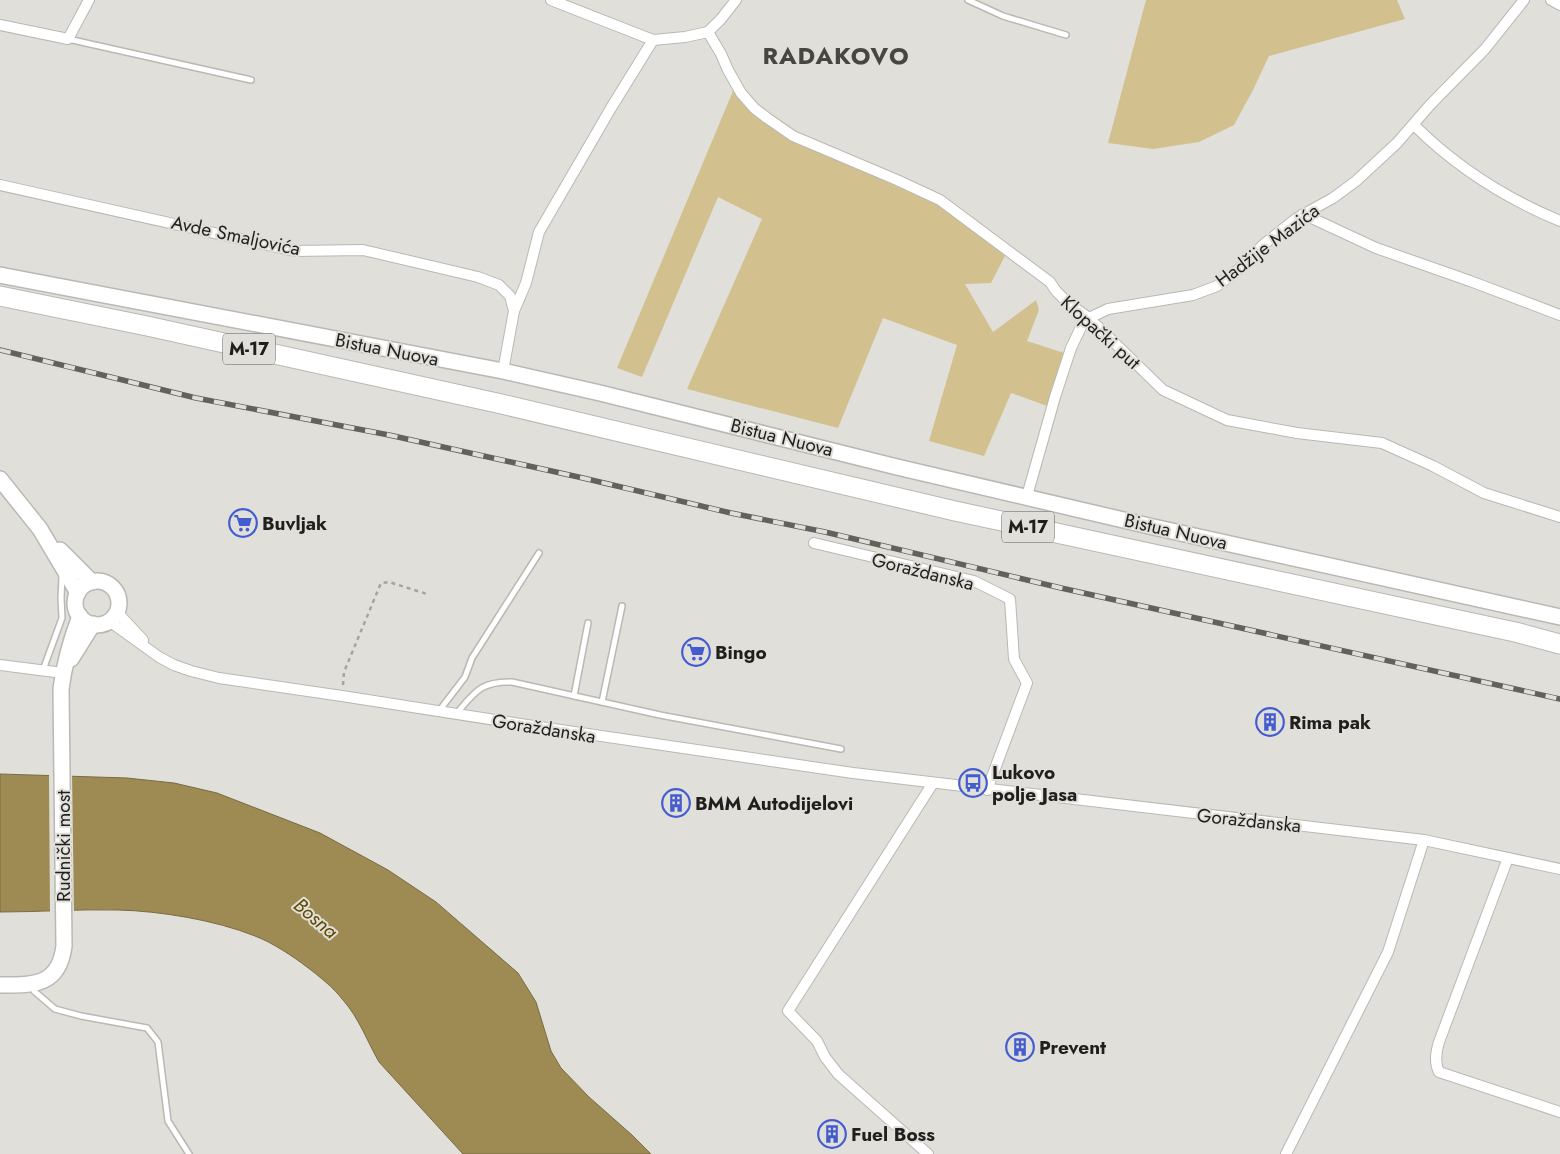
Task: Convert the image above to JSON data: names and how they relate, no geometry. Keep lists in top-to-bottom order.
{
  "streets": {
    "highway": ["M-17"],
    "street": [
      "Avde Smaljovića",
      "Hadžije Mazića",
      "Klopački put",
      "Bistua Nuova",
      "Goraždanska",
      "Rudnički most"
    ]
  },
  "crossings": [
    ["Hadžije Mazića", "Klopački put"]
  ],
  "districts": ["RADAKOVO"],
  "water": ["Bosna"],
  "places": {
    "supermarket": ["Buvljak", "Bingo"],
    "building": [
      "Rima pak",
      "BMM Autodijelovi",
      "Prevent",
      "Fuel Boss"
    ],
    "bus stop": ["Lukovo polje Jasa"]
  }
}
